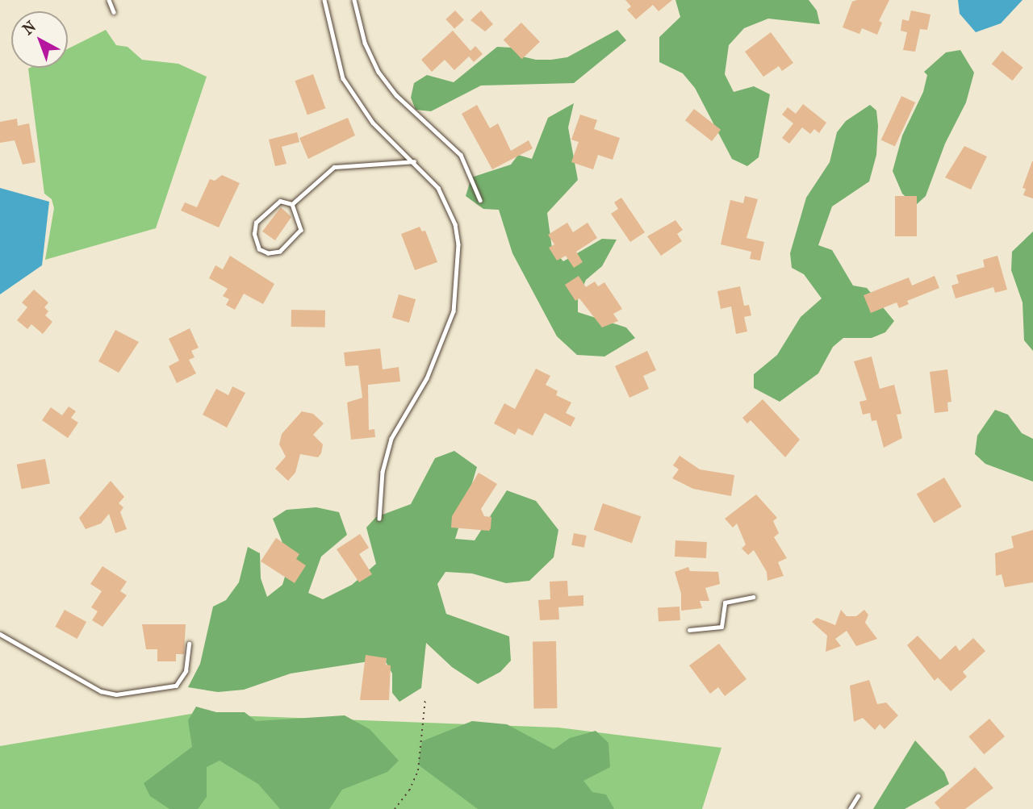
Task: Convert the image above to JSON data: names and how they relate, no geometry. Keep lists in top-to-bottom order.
{
  "north": "top left"
}
